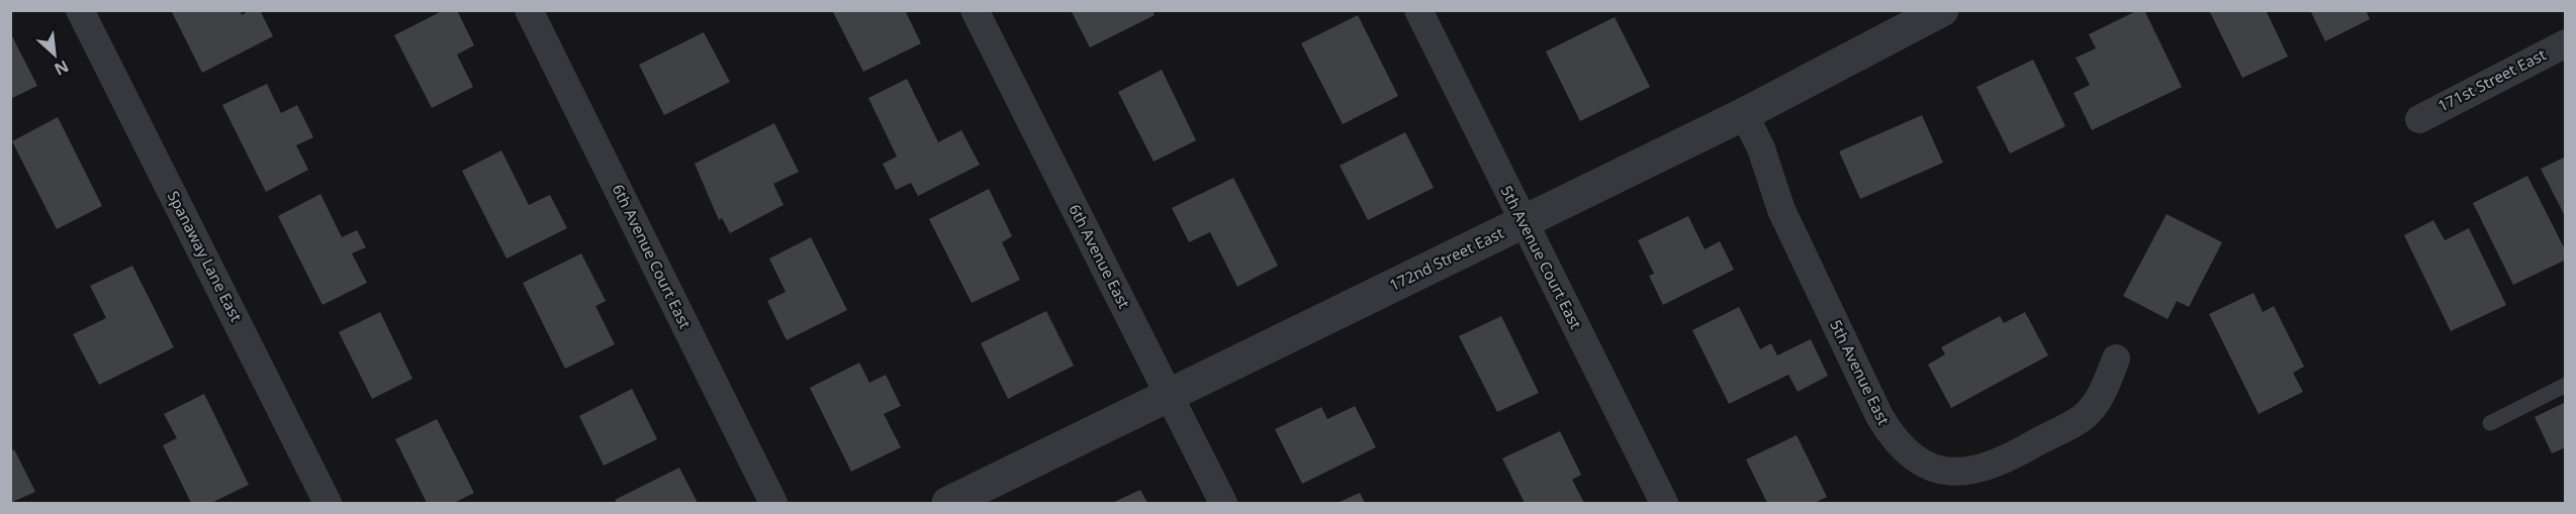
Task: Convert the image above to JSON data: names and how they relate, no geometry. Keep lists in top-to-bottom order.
{
  "streets": {
    "street": [
      "171st Street East",
      "Spanaway Lane East",
      "6th Avenue Court East",
      "6th Avenue East",
      "5th Avenue Court East",
      "172nd Street East",
      "5th Avenue East"
    ]
  },
  "crossings": [
    ["6th Avenue East", "172nd Street East"],
    ["5th Avenue Court East", "172nd Street East"],
    ["172nd Street East", "5th Avenue East"]
  ],
  "north": "bottom right"
}
